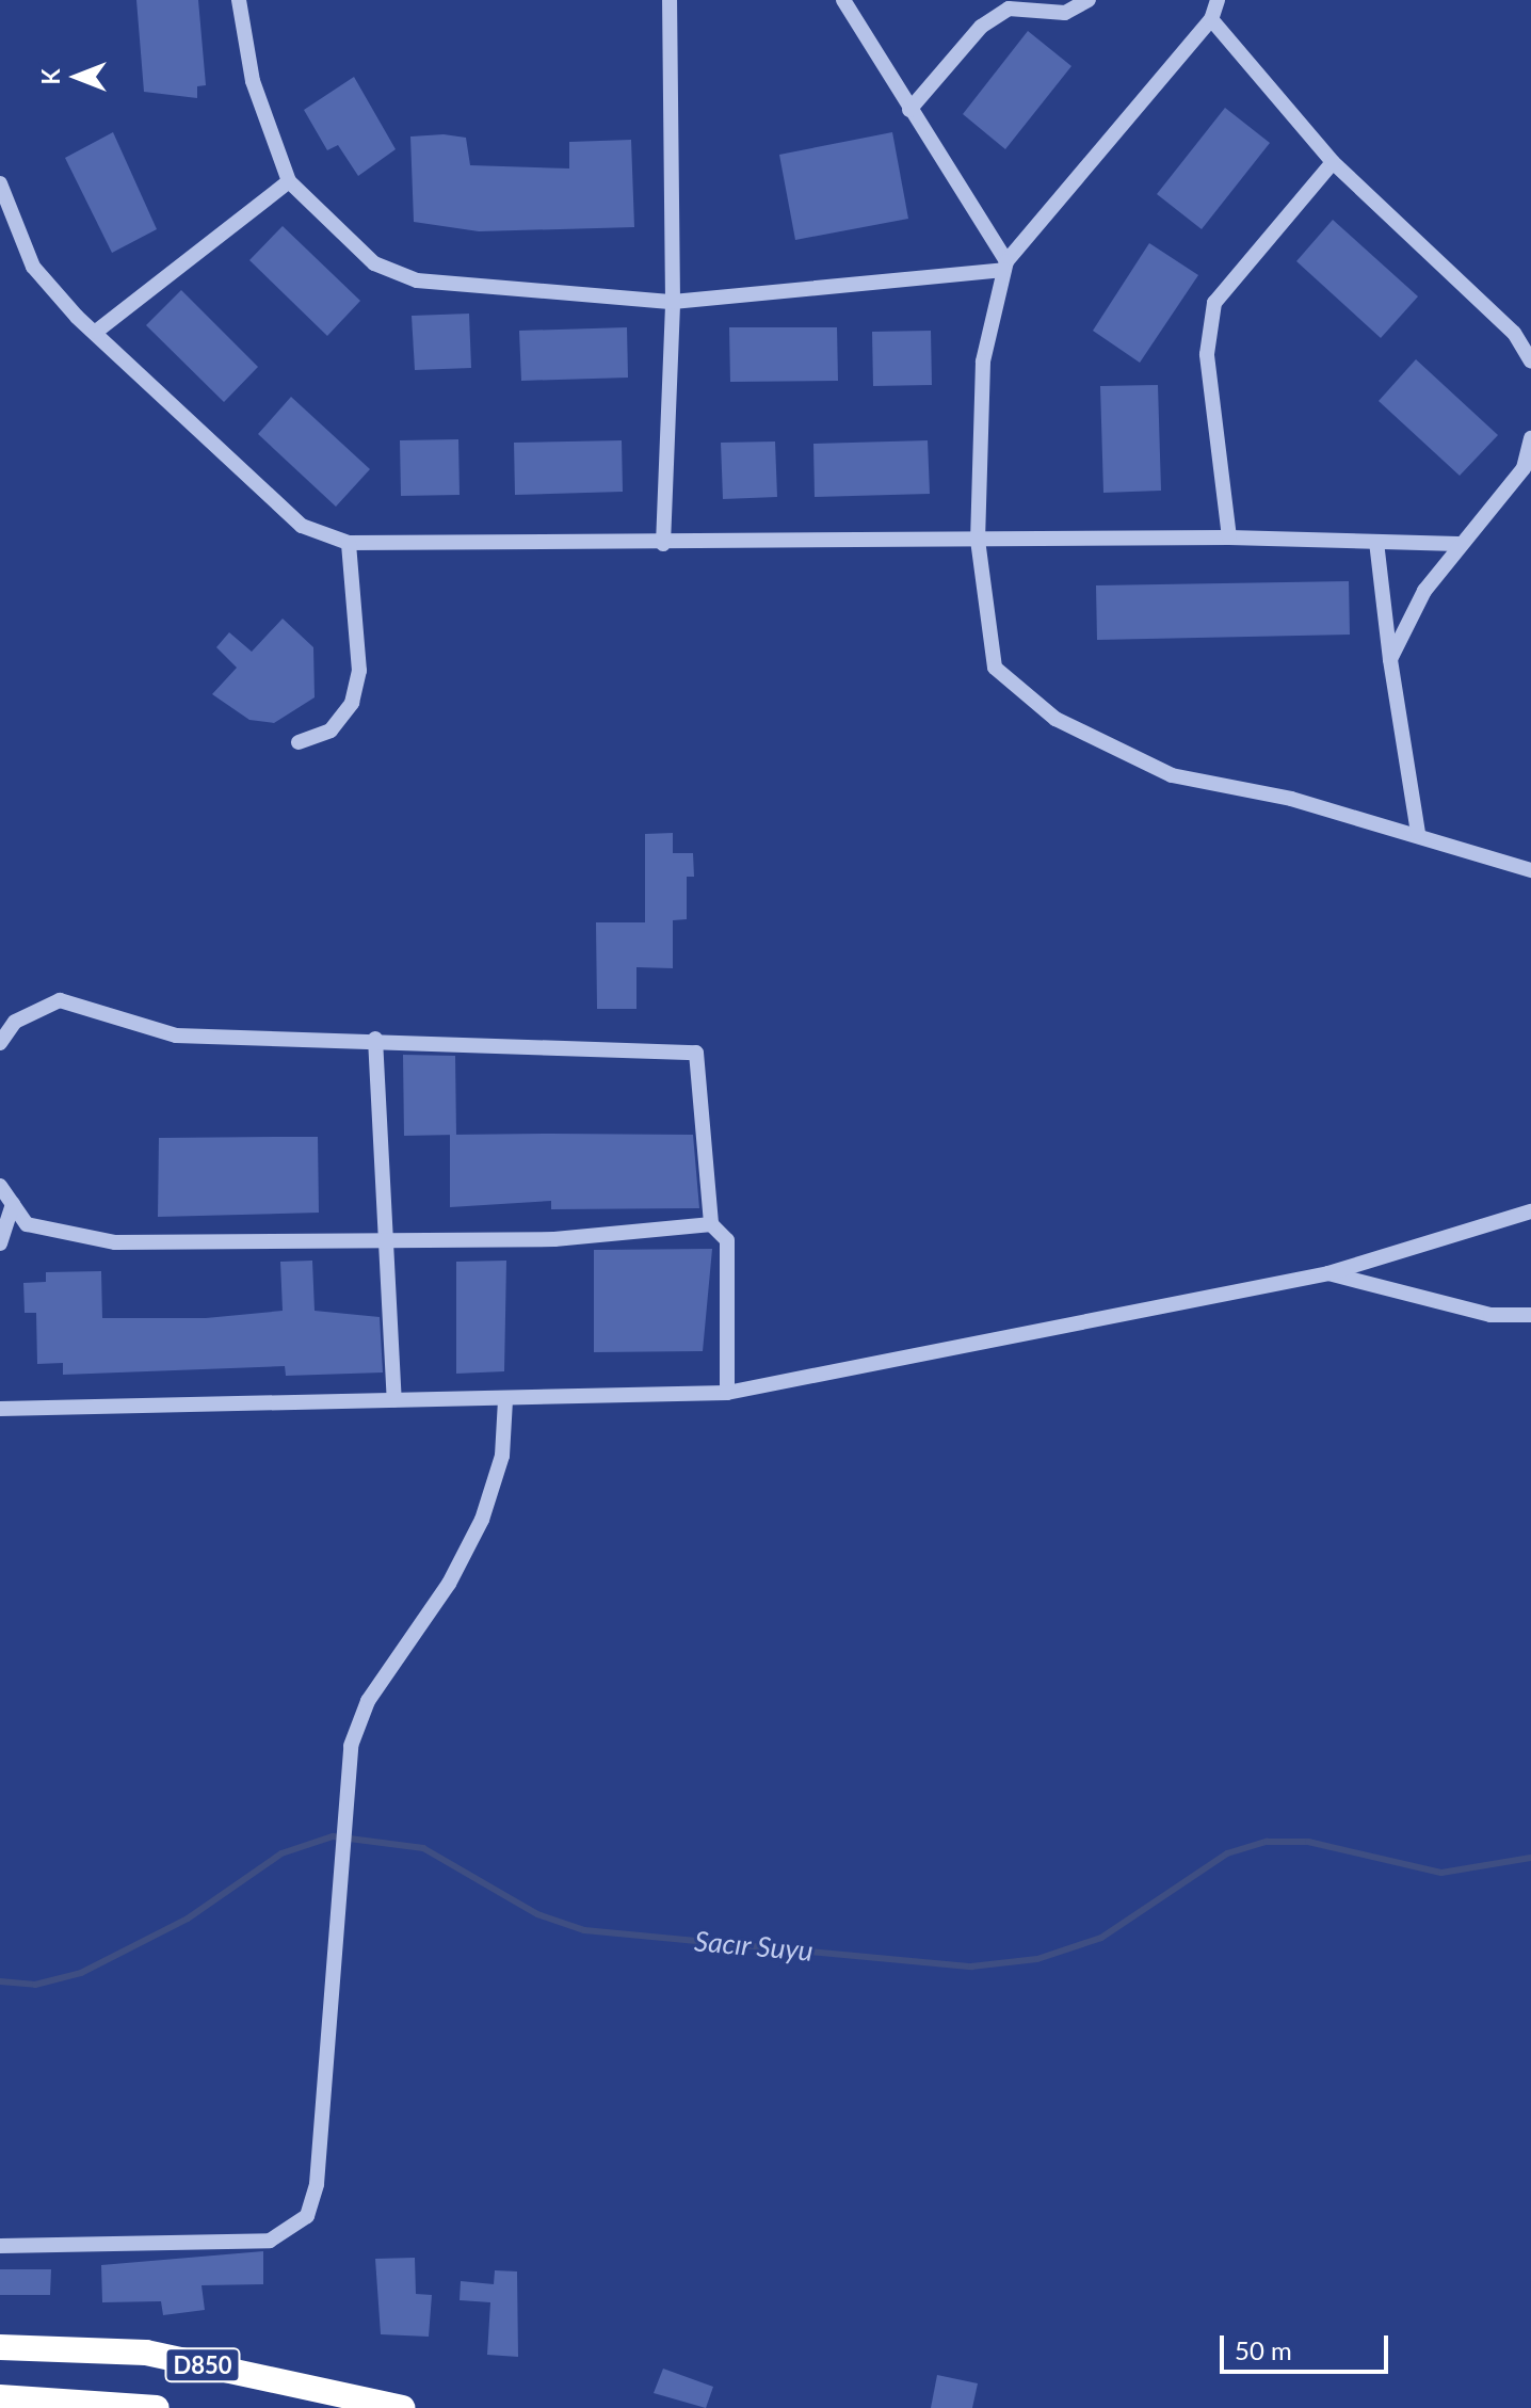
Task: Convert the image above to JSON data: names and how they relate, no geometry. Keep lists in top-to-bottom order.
{
  "streets": {
    "highway": ["D850"]
  },
  "water": ["Sacır Suyu"],
  "scale_bar": "50 m",
  "north": "left"
}
